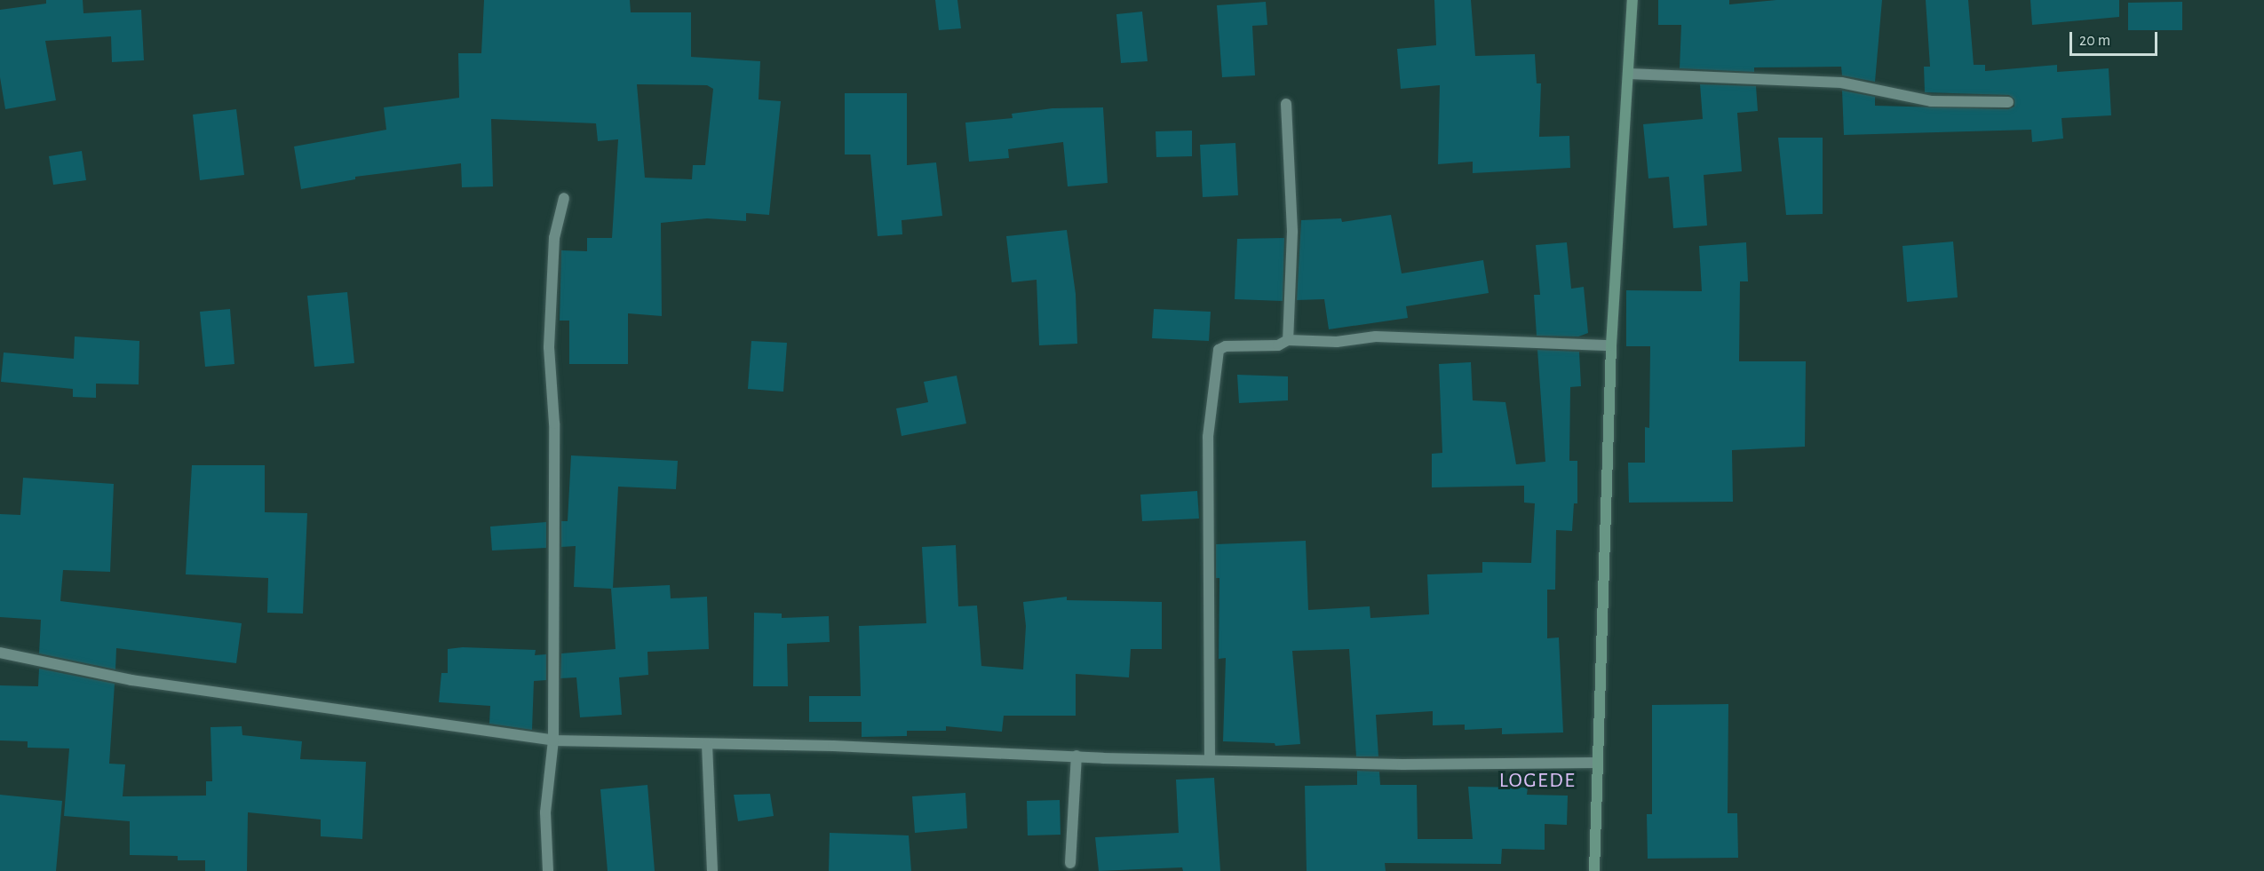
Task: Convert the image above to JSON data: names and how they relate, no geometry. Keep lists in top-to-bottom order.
{
  "districts": ["LOGEDE"],
  "scale_bar": "20 m"
}
